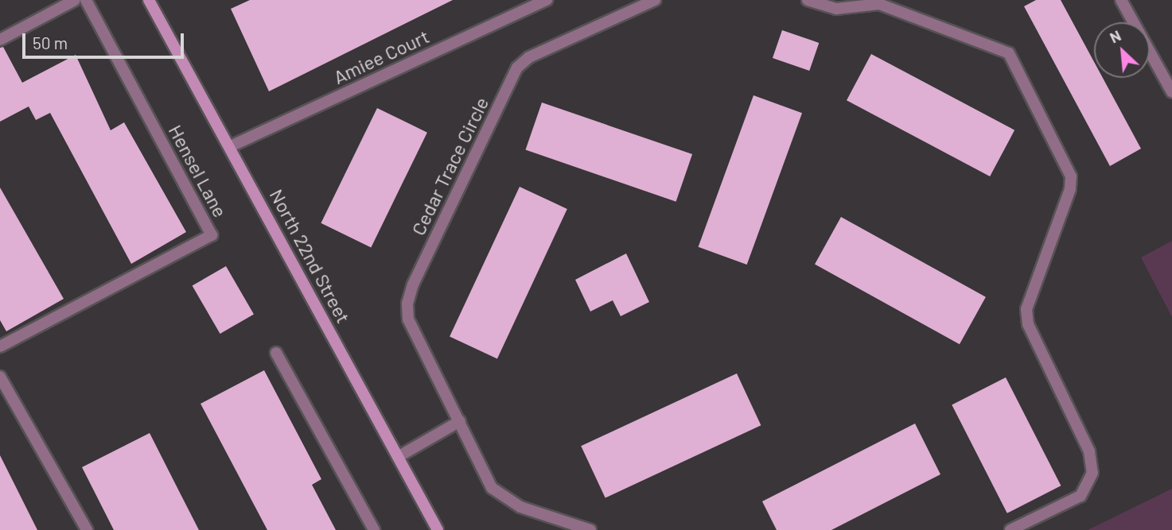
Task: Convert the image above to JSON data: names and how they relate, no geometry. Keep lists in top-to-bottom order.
{
  "streets": {
    "street": [
      "Amiee Court",
      "Cedar Trace Circle",
      "Hensel Lane",
      "North 22nd Street"
    ]
  },
  "crossings": [
    ["Amiee Court", "North 22nd Street"]
  ],
  "scale_bar": "50 m",
  "north": "top left"
}
